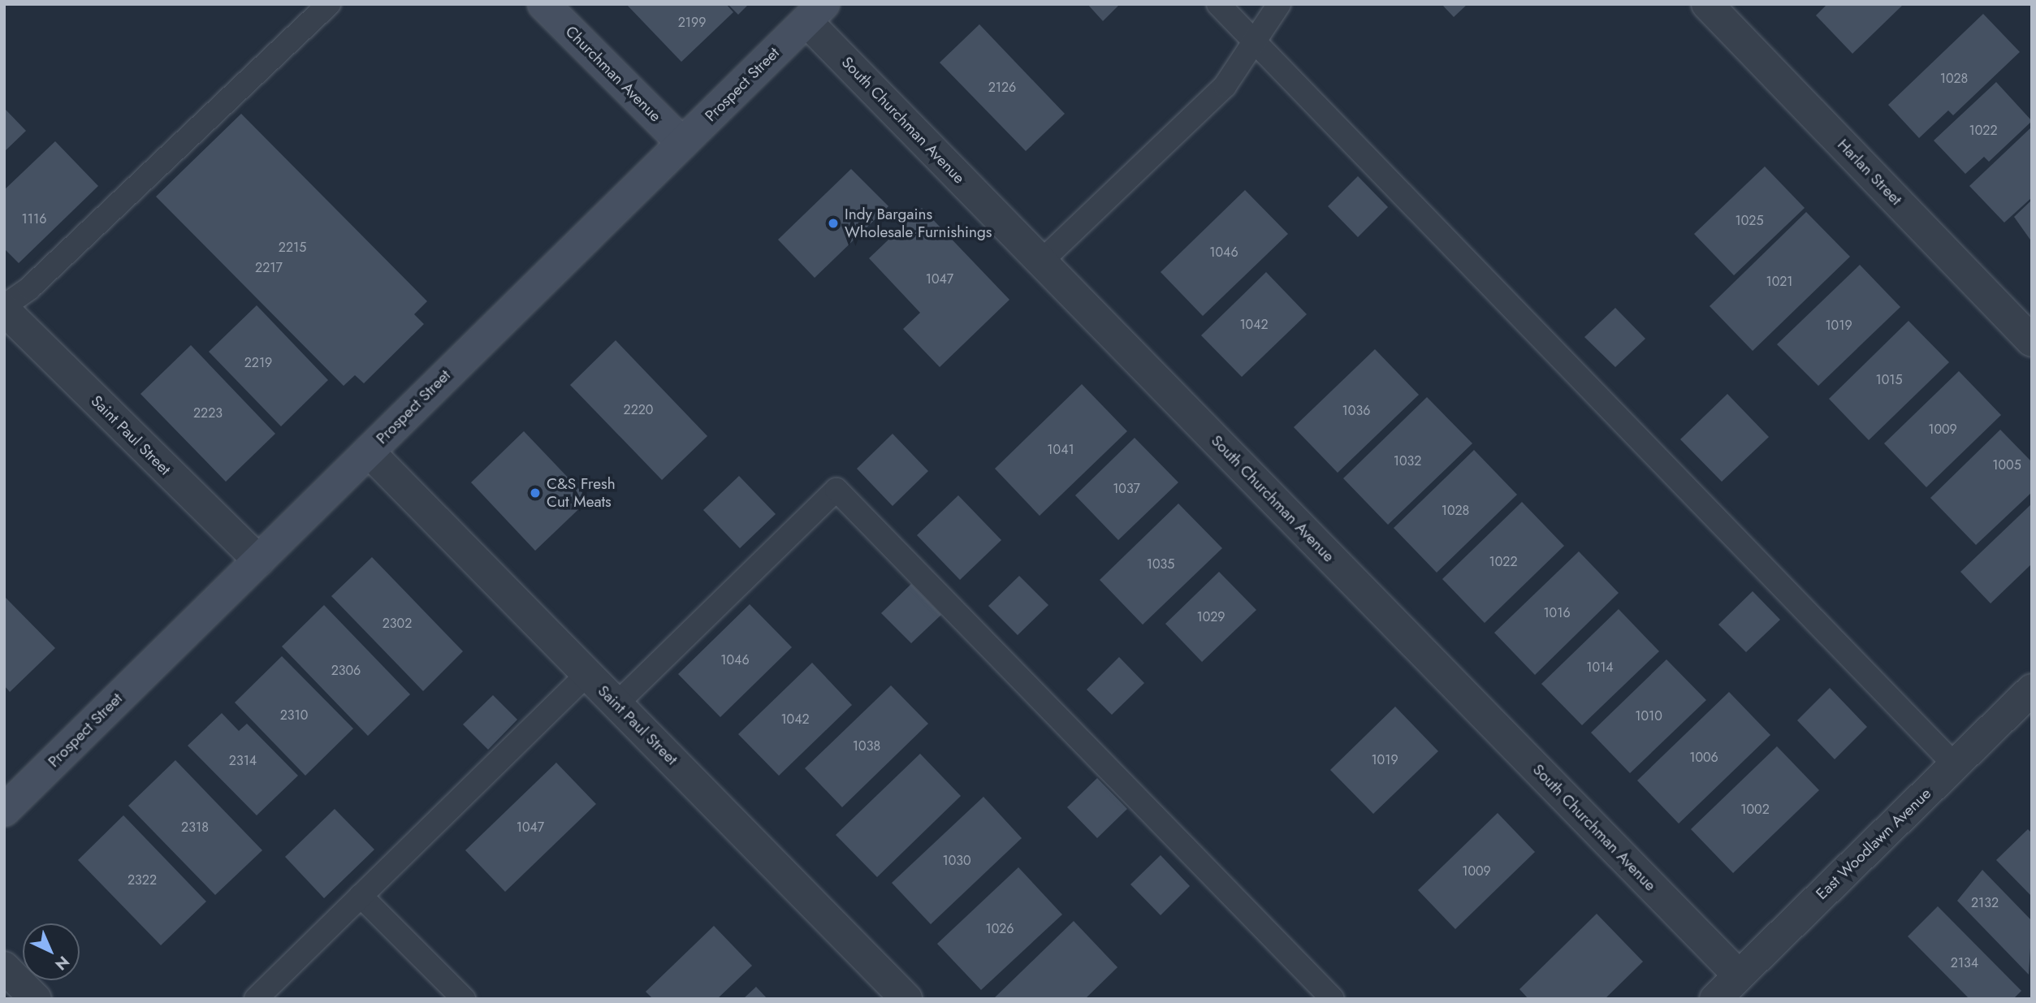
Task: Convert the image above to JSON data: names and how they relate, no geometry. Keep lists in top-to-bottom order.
{
  "streets": {
    "main road": ["Churchman Avenue", "Prospect Street"],
    "street": [
      "South Churchman Avenue",
      "Harlan Street",
      "Saint Paul Street",
      "East Woodlawn Avenue"
    ]
  },
  "crossings": [
    ["Churchman Avenue", "Prospect Street"],
    ["Prospect Street", "South Churchman Avenue"],
    ["Prospect Street", "Saint Paul Street"],
    ["South Churchman Avenue", "East Woodlawn Avenue"]
  ],
  "places": ["Indy Bargains Wholesale Furnishings", "C&S Fresh Cut Meats"],
  "house_numbers": [
    "2199",
    "1028",
    "2126",
    "1022",
    "1116",
    "1025",
    "2215",
    "1046",
    "2217",
    "1047",
    "1021",
    "1042",
    "1019",
    "2219",
    "1015",
    "2220",
    "1036",
    "2223",
    "1009",
    "1041",
    "1032",
    "1005",
    "1037",
    "1028",
    "1022",
    "1035",
    "1016",
    "1029",
    "2302",
    "1046",
    "1014",
    "2306",
    "2310",
    "1010",
    "1042",
    "1038",
    "1006",
    "1019",
    "2314",
    "1002",
    "2318",
    "1047",
    "1030",
    "1009",
    "2322",
    "2132",
    "1026",
    "2134"
  ],
  "north": "bottom right"
}
